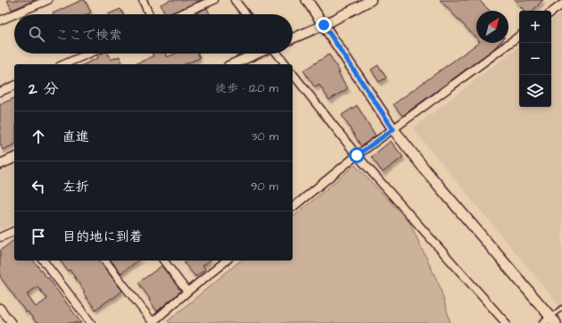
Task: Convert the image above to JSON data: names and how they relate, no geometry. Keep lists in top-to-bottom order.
{
  "north": "top right",
  "page": {
    "map_buttons": ["+", "−"],
    "search": "ここで検索",
    "heading": ["2 分", "徒歩 · 120 m"],
    "list": [
      ["直進", "30 m"],
      ["左折", "90 m"],
      "目的地に到着"
    ]
  }
}
